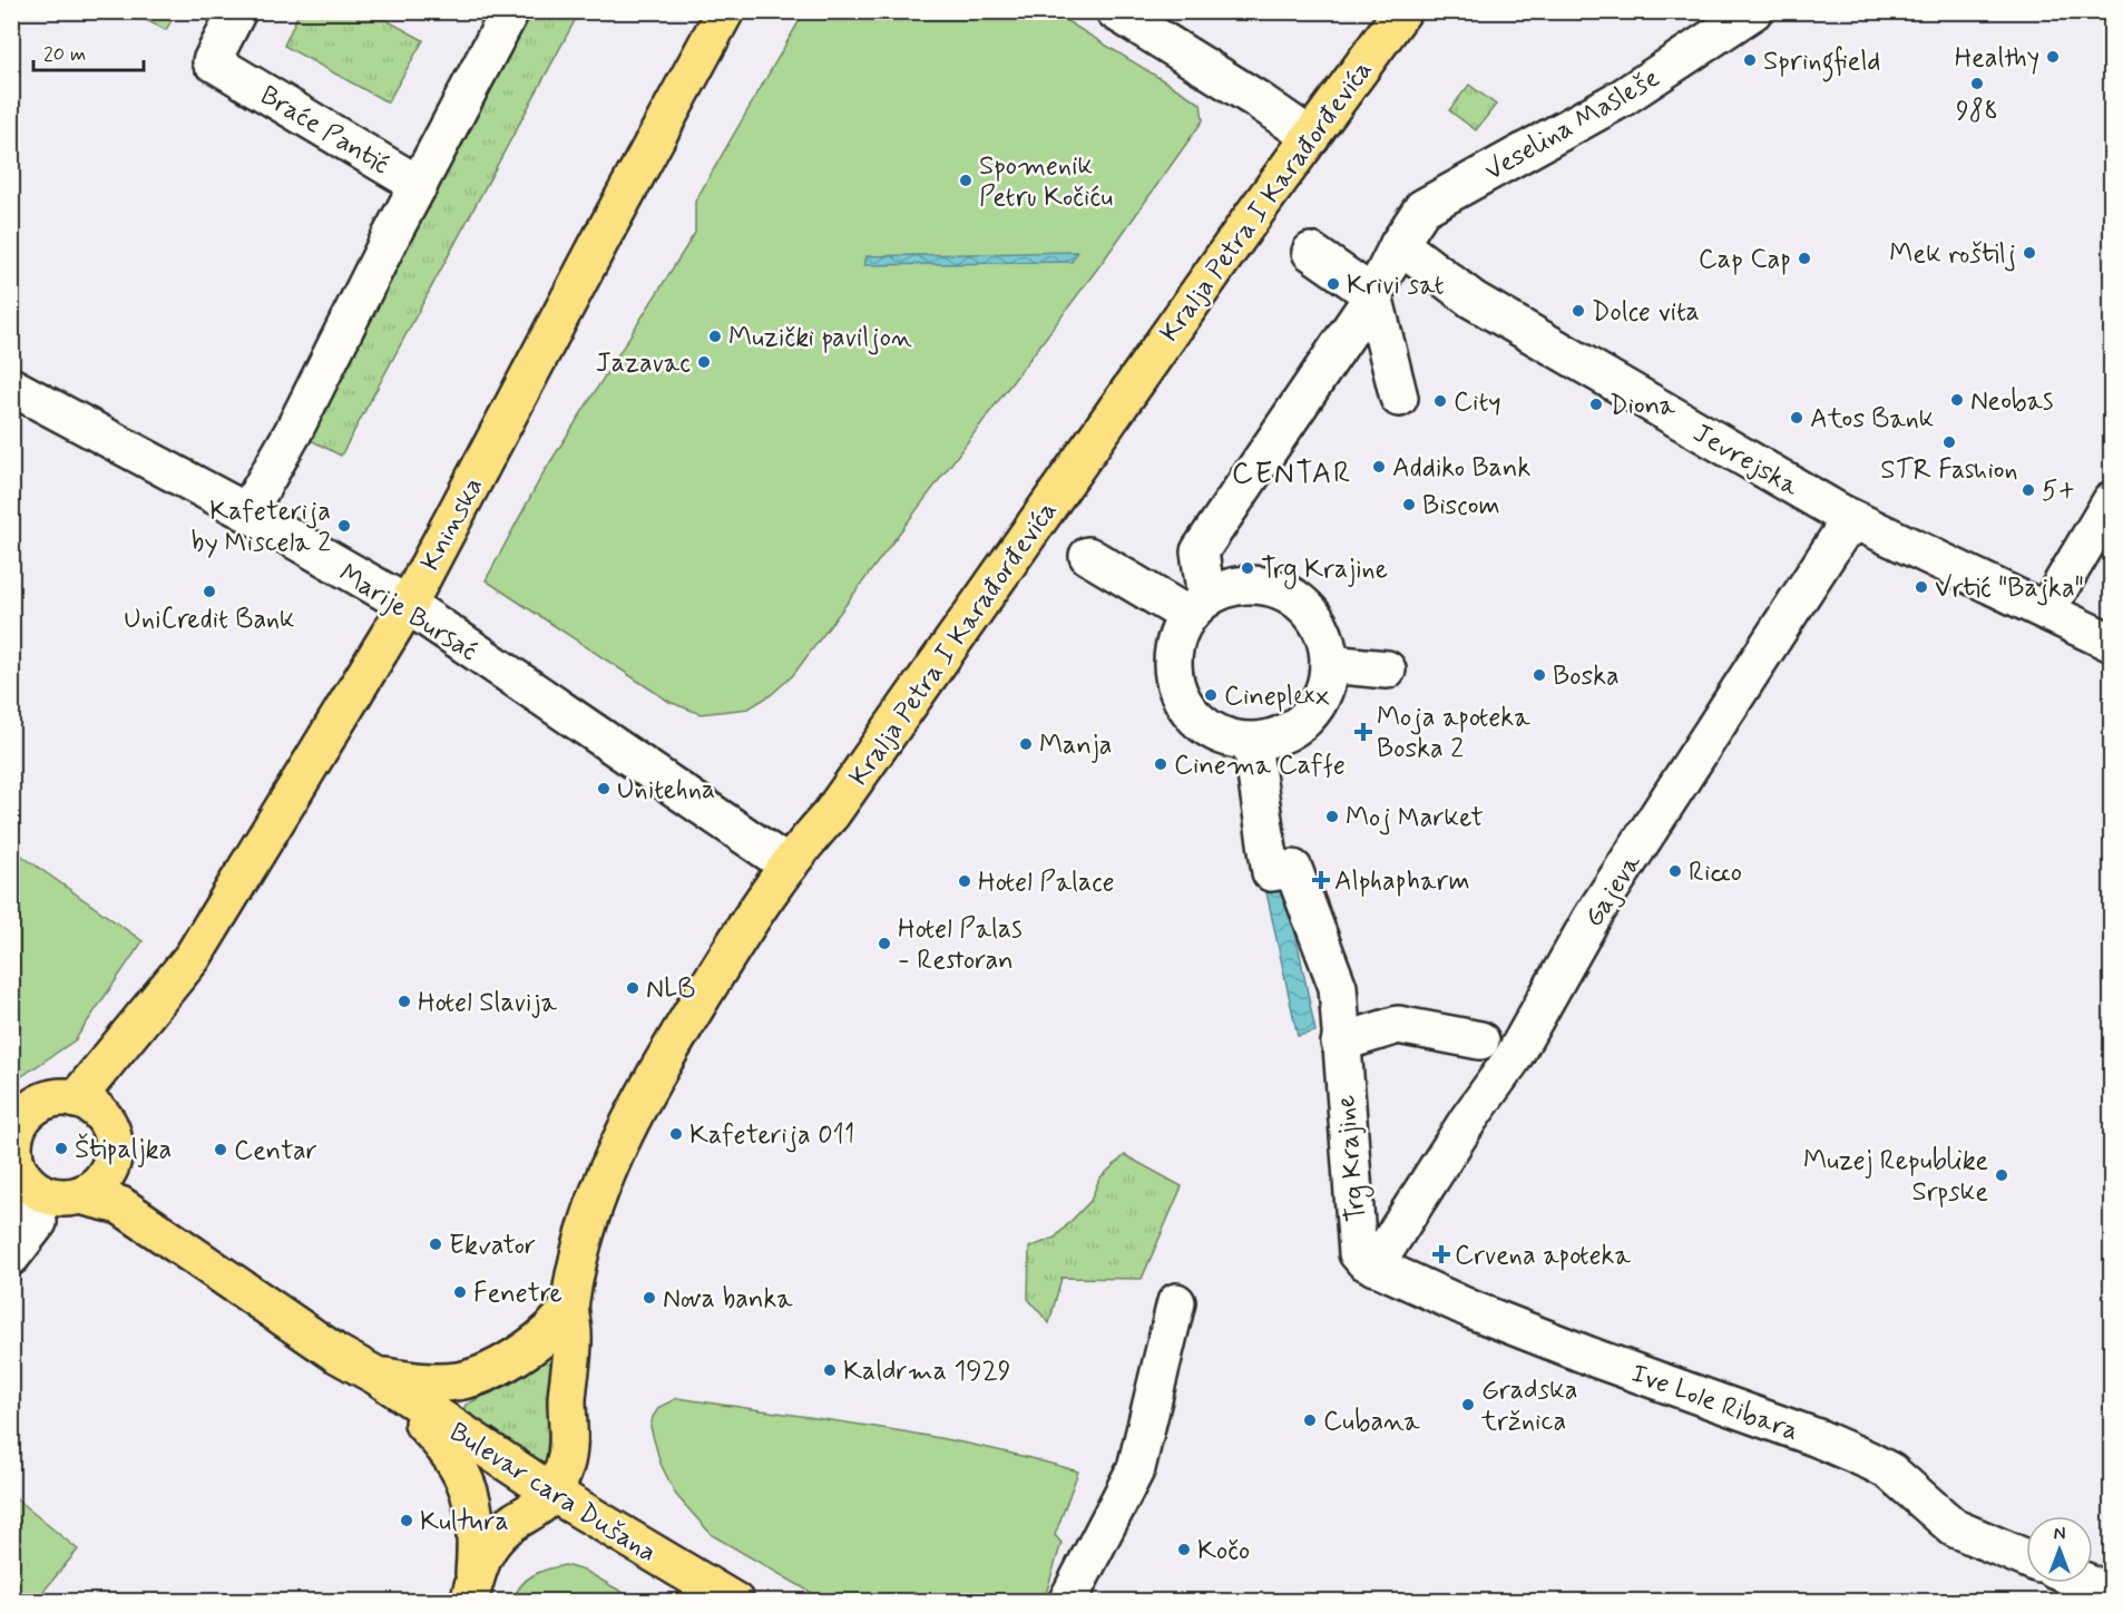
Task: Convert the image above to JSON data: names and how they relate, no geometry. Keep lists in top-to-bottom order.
{
  "streets": {
    "main road": ["Kralja Petra I Karađorđevića", "Kninska", "Bulevar cara Dušana"],
    "street": [
      "Veselina Masleše",
      "Braće Pantić",
      "Jevrejska",
      "Marije Bursać",
      "Gajeva",
      "Trg Krajine",
      "Ive Lole Ribara"
    ]
  },
  "crossings": [
    ["Veselina Masleše", "Jevrejska"],
    ["Kralja Petra I Karađorđevića", "Marije Bursać"],
    ["Kralja Petra I Karađorđevića", "Bulevar cara Dušana"],
    ["Jevrejska", "Gajeva"],
    ["Kninska", "Marije Bursać"],
    ["Kninska", "Bulevar cara Dušana"],
    ["Gajeva", "Trg Krajine"],
    ["Gajeva", "Ive Lole Ribara"],
    ["Trg Krajine", "Ive Lole Ribara"]
  ],
  "districts": ["CENTAR"],
  "places": {
    "other": [
      "Healthy",
      "Springfield",
      "988",
      "Spomenik Petru Kočiću",
      "Mek roštilj",
      "Cap Cap",
      "Krivi sat",
      "Dolce vita",
      "Muzički paviljon",
      "Jazavac",
      "Neobas",
      "City",
      "Diona",
      "Atos Bank",
      "STR Fashion",
      "Addiko Bank",
      "5+",
      "Biscom",
      "Kafeterija by Miscela 2",
      "Trg Krajine",
      "Vrtić \"Bajka\"",
      "UniCredit Bank",
      "Boska",
      "Cineplexx",
      "Manja",
      "Cinema Caffe",
      "Unitehna",
      "Moj Market",
      "Ricco",
      "Hotel Palace",
      "Hotel Palas - Restoran",
      "NLB",
      "Hotel Slavija",
      "Kafeterija 011",
      "Štipaljka",
      "Centar",
      "Muzej Republike Srpske",
      "Ekvator",
      "Fenetre",
      "Nova banka",
      "Kaldrma 1929",
      "Gradska tržnica",
      "Cubana",
      "Kultura",
      "Kočo"
    ],
    "health": ["Moja apoteka Boska 2", "Alphapharm", "Crvena apoteka"]
  },
  "scale_bar": "20 m",
  "north": "top"
}
